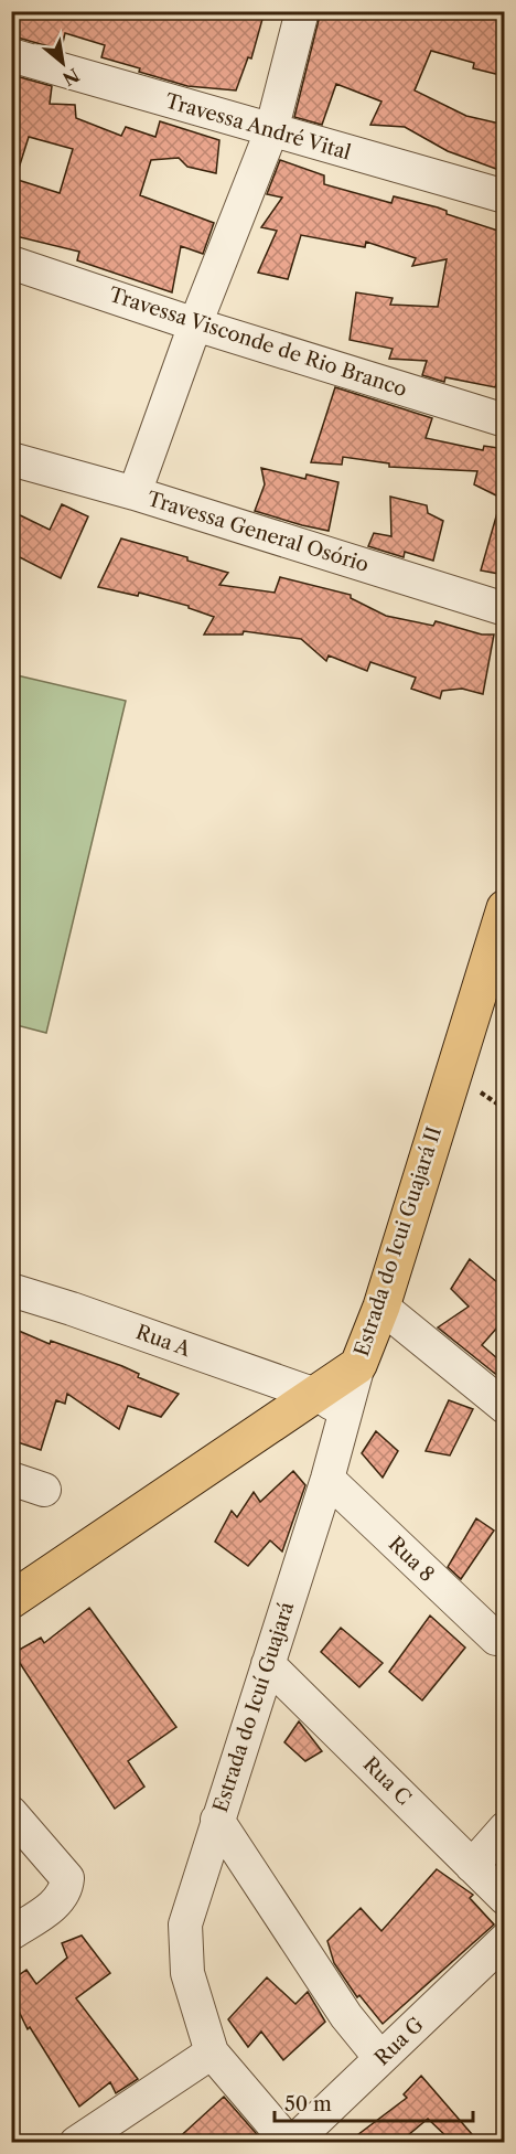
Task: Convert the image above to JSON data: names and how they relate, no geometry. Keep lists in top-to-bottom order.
{
  "streets": {
    "main road": ["Estrada do Icui Guajará II"],
    "street": [
      "Travessa André Vital",
      "Travessa Visconde de Rio Branco",
      "Travessa General Osório",
      "Rua A",
      "Rua 8",
      "Estrada do Icuí Guajará",
      "Rua C",
      "Rua G"
    ]
  },
  "crossings": [
    ["Estrada do Icui Guajará II", "Rua A"],
    ["Estrada do Icui Guajará II", "Estrada do Icuí Guajará"],
    ["Rua A", "Estrada do Icuí Guajará"],
    ["Rua 8", "Estrada do Icuí Guajará"],
    ["Estrada do Icuí Guajará", "Rua C"]
  ],
  "scale_bar": "50 m",
  "north": "bottom right"
}
